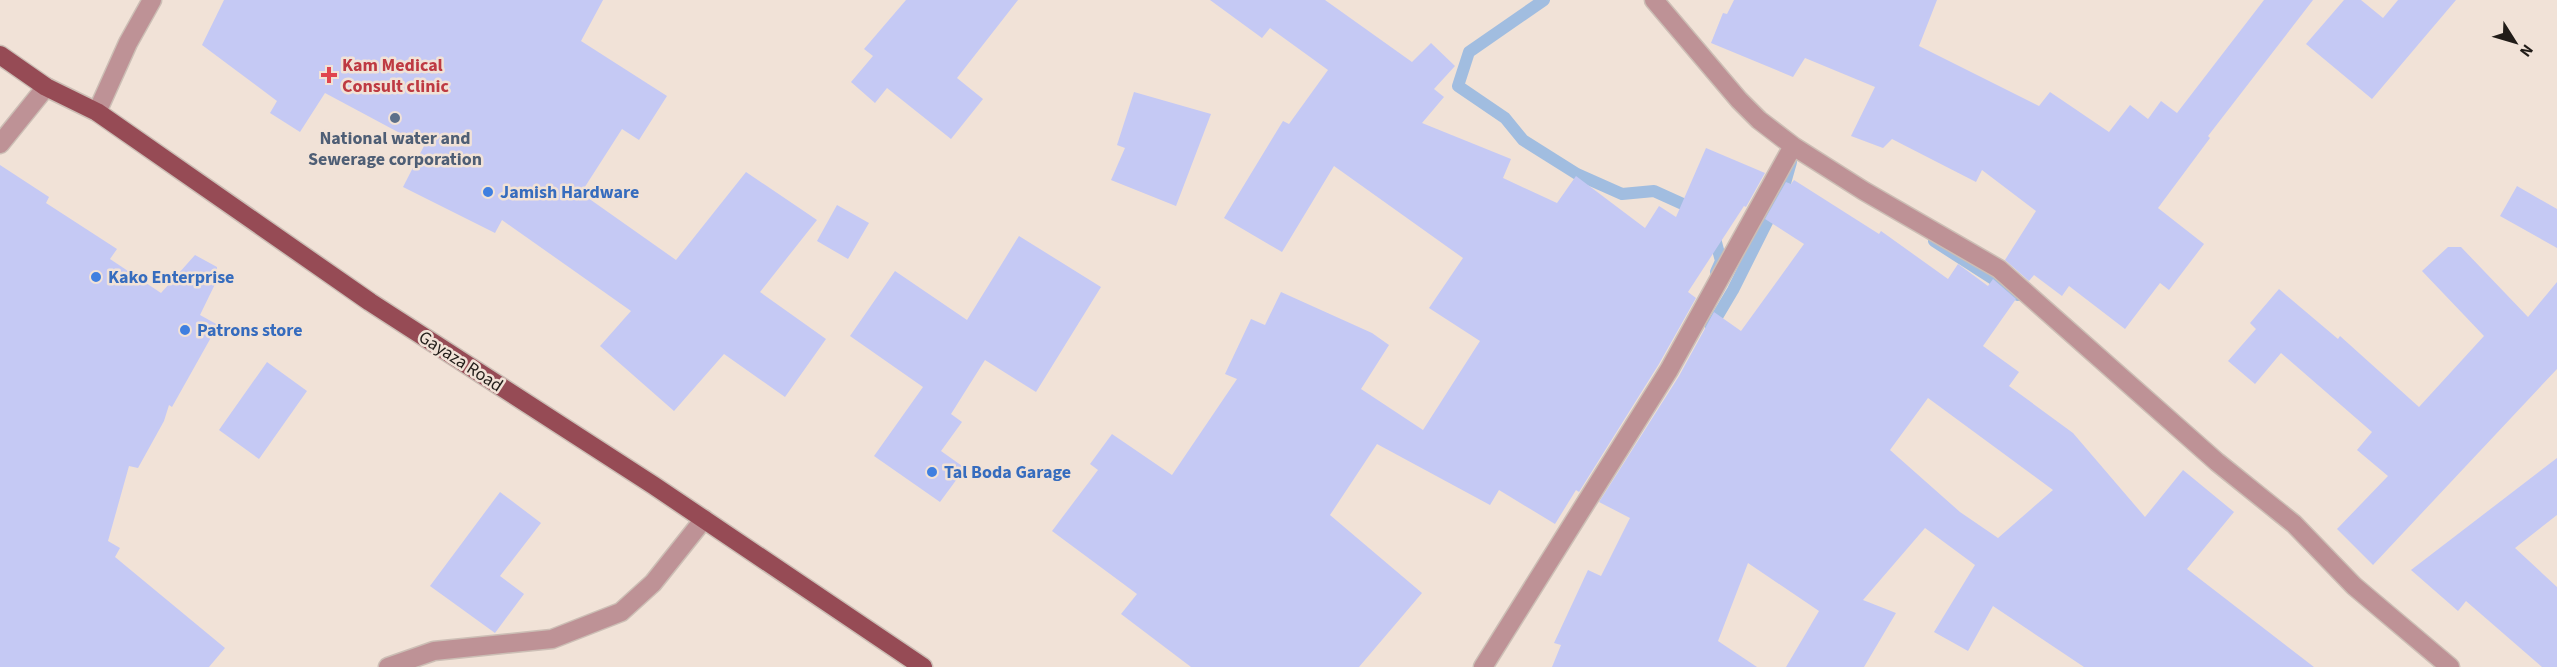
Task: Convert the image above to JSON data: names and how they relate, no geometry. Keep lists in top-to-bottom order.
{
  "streets": {
    "main road": ["Gayaza Road"]
  },
  "places": {
    "health": ["Kam Medical Consult clinic"],
    "other": [
      "National water and Sewerage corporation",
      "Jamish Hardware",
      "Kako Enterprise",
      "Patrons store",
      "Tal Boda Garage"
    ]
  },
  "north": "bottom right"
}
